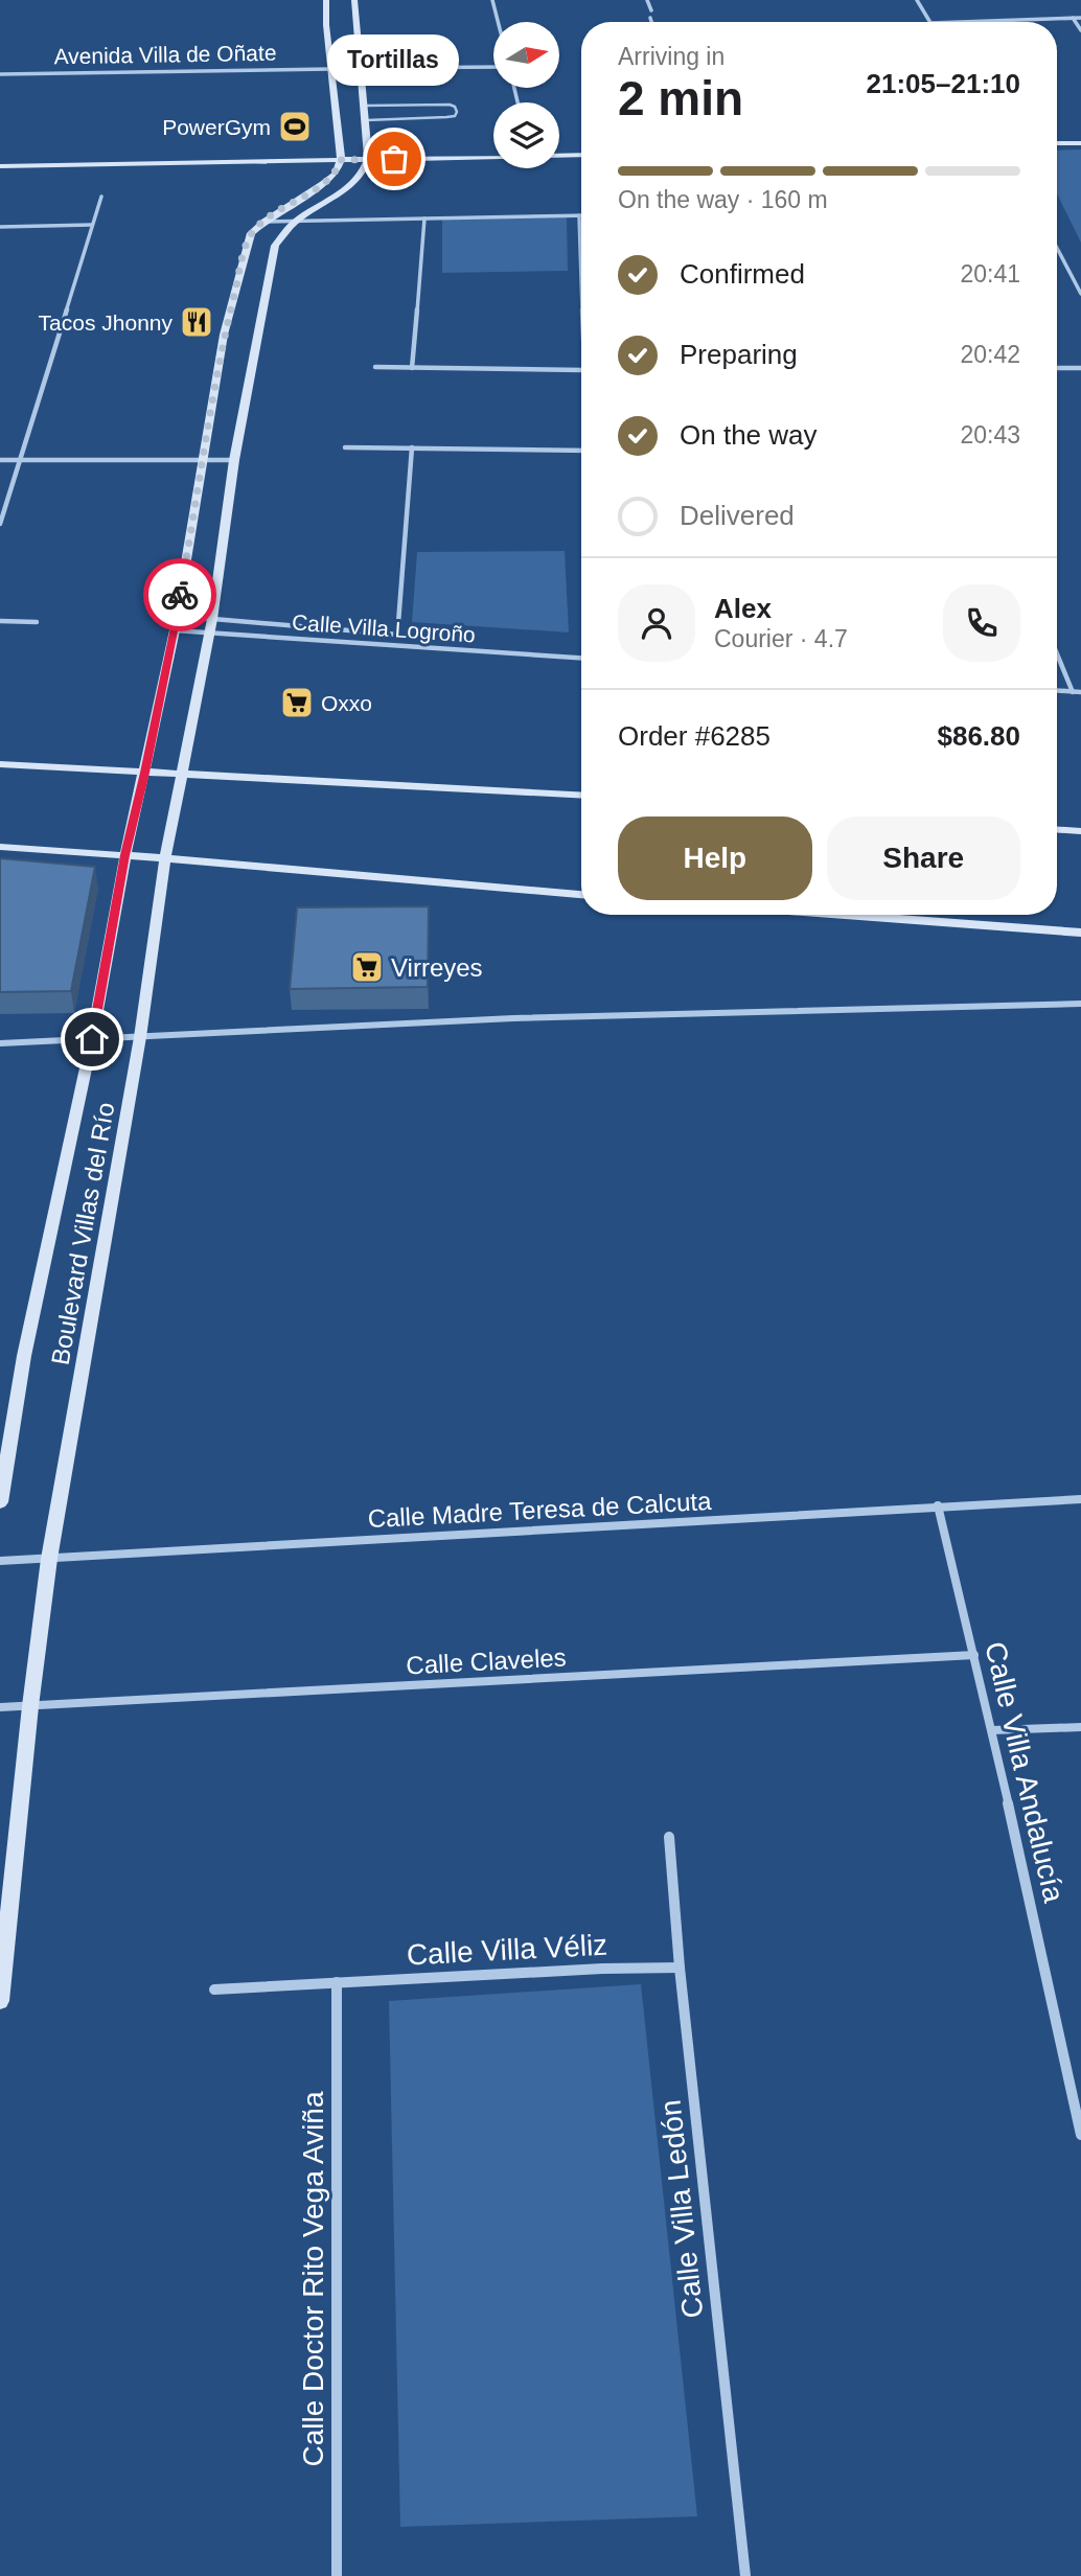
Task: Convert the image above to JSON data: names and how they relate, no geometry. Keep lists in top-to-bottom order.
{
  "streets": {
    "street": [
      "Avenida Villa de Oñate",
      "Calle Villa Logroño",
      "Boulevard Villas del Río",
      "Calle Madre Teresa de Calcuta",
      "Calle Claveles",
      "Calle Villa Andalucía",
      "Calle Villa Véliz",
      "Calle Villa Ledón",
      "Calle Doctor Rito Vega Aviña"
    ]
  },
  "crossings": [
    ["Calle Villa Logroño", "Boulevard Villas del Río"],
    ["Boulevard Villas del Río", "Calle Madre Teresa de Calcuta"],
    ["Boulevard Villas del Río", "Calle Claveles"],
    ["Calle Madre Teresa de Calcuta", "Calle Villa Andalucía"],
    ["Calle Claveles", "Calle Villa Andalucía"],
    ["Calle Villa Véliz", "Calle Villa Ledón"],
    ["Calle Villa Véliz", "Calle Doctor Rito Vega Aviña"]
  ],
  "places": {
    "sports": ["PowerGym"],
    "other": ["Tortillas"],
    "restaurant": ["Tacos Jhonny"],
    "supermarket": ["Oxxo", "Virreyes"]
  },
  "north": "right",
  "page": {
    "heading": ["2 min", "Arriving in", "21:05–21:10"],
    "panel": [
      "Alex",
      "Courier · 4.7",
      "Order #6285",
      "$86.80"
    ],
    "bubble": "Tortillas",
    "bar": "On the way · 160 m",
    "list": [
      ["Confirmed", "20:41"],
      ["Preparing", "20:42"],
      ["On the way", "20:43"],
      "Delivered"
    ],
    "buttons": ["Help", "Share"]
  }
}
